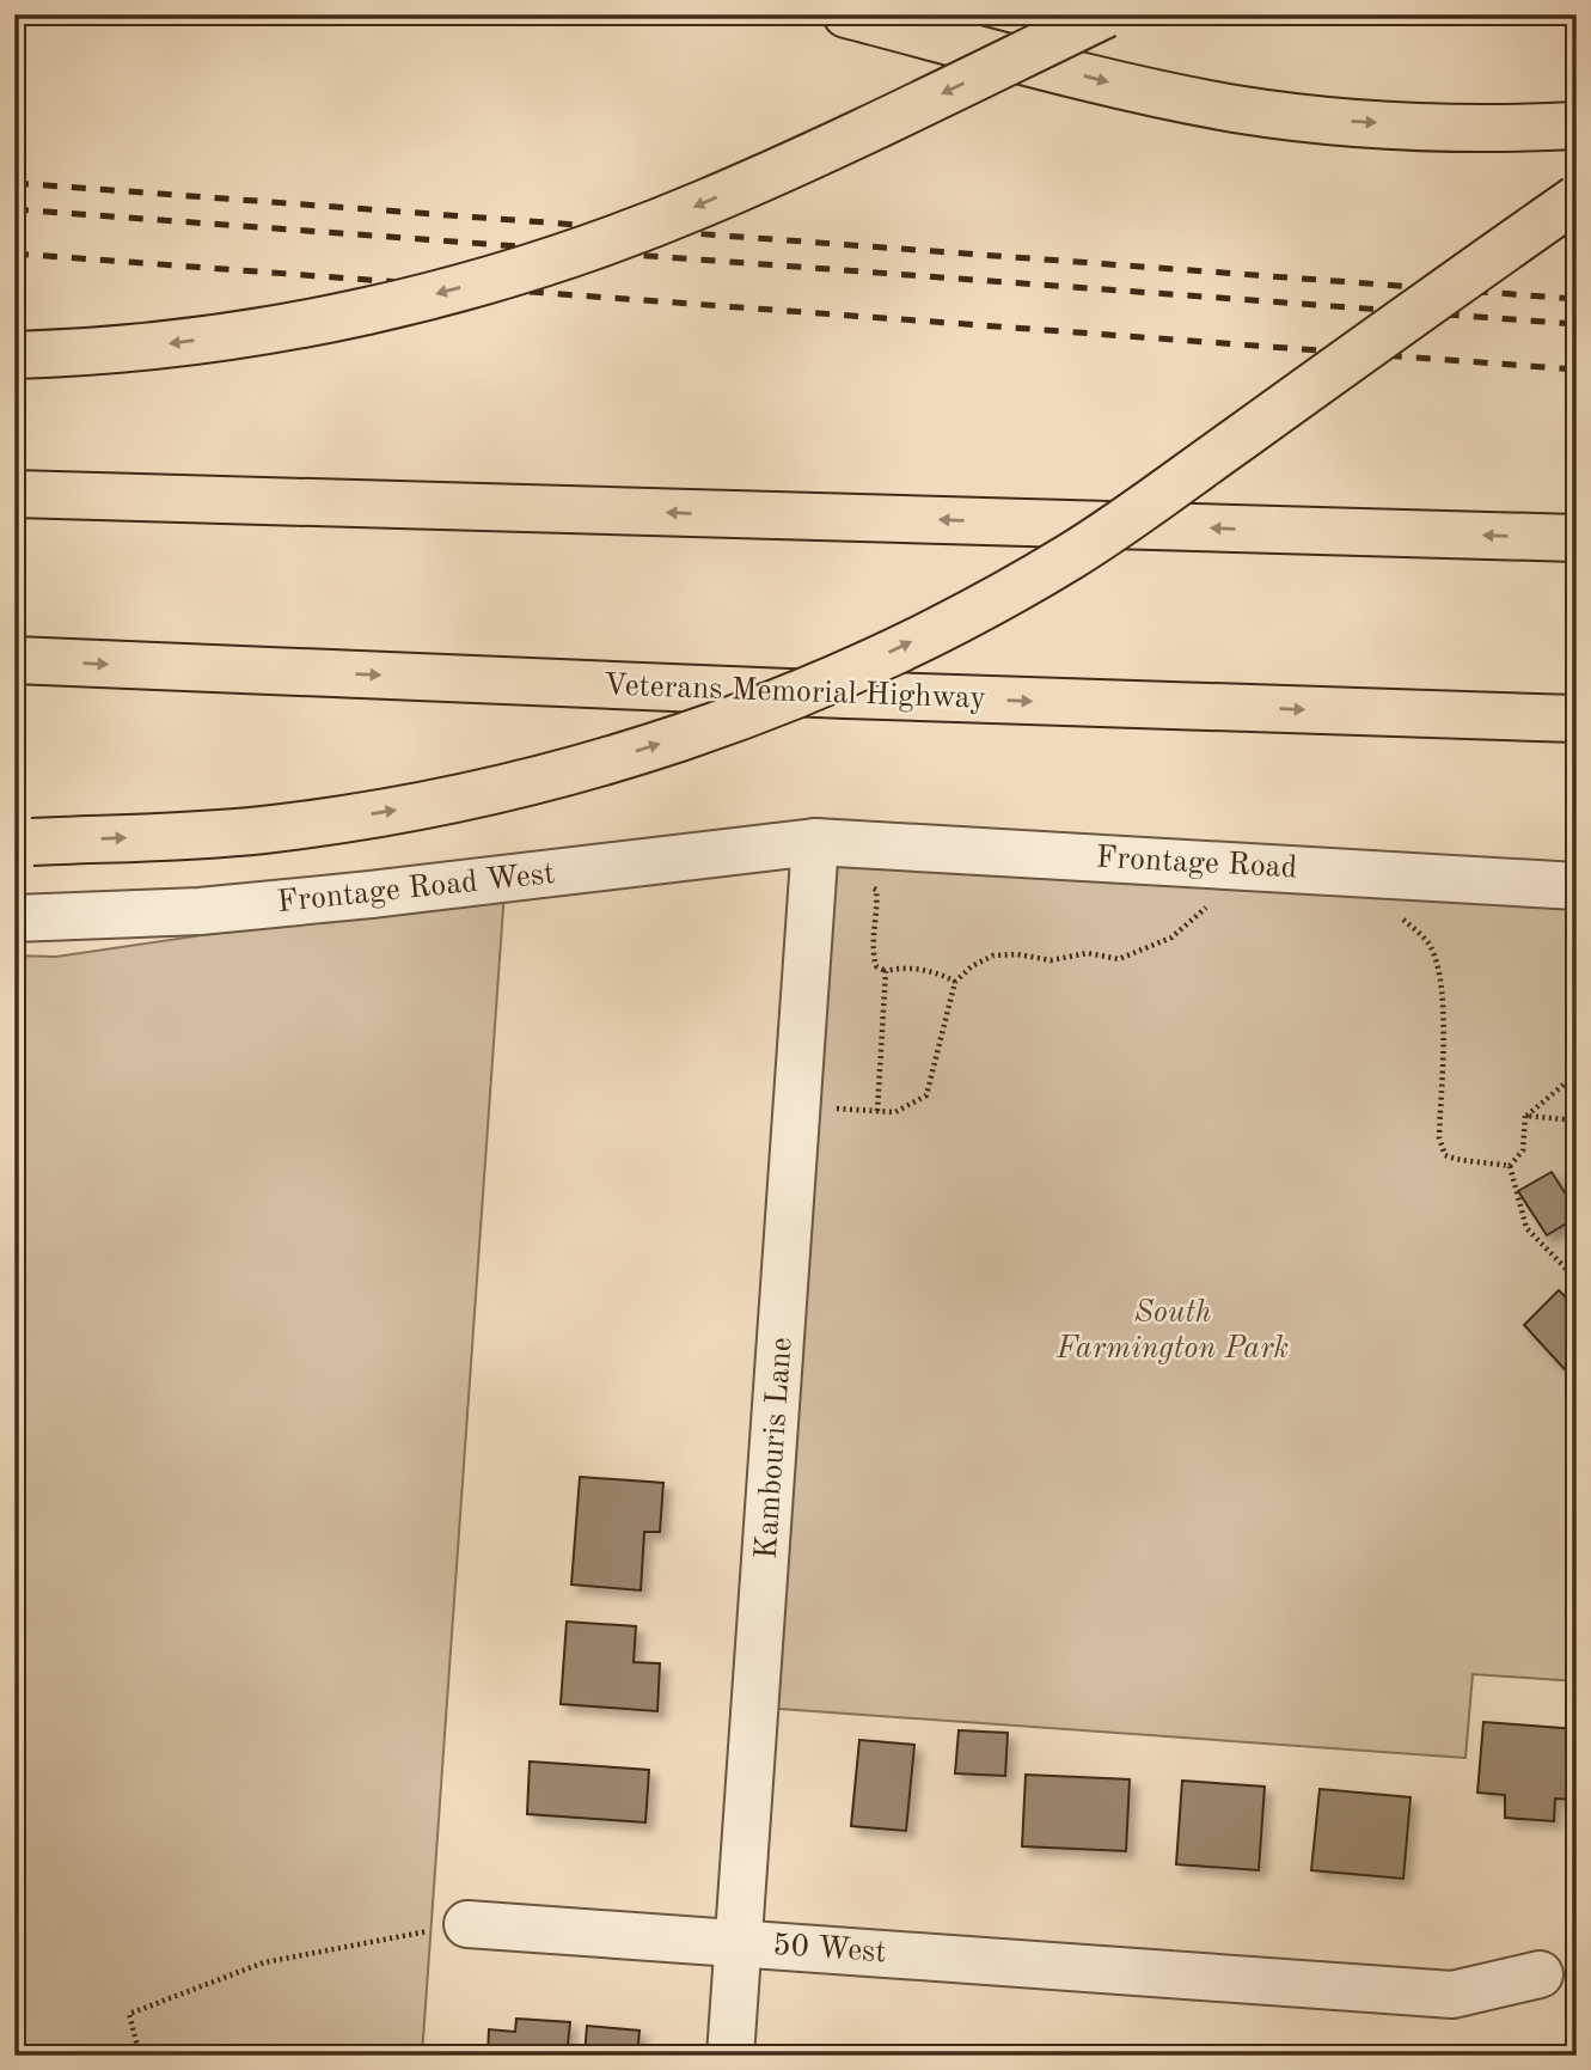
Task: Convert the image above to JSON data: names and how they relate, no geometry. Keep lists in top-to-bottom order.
{
  "streets": {
    "highway": ["Veterans Memorial Highway"],
    "street": [
      "Frontage Road",
      "Frontage Road West",
      "Kambouris Lane",
      "50 West"
    ]
  },
  "crossings": [
    ["Frontage Road", "Frontage Road West"],
    ["Frontage Road", "Kambouris Lane"],
    ["Frontage Road West", "Kambouris Lane"],
    ["Kambouris Lane", "50 West"]
  ],
  "parks": ["South Farmington Park"]
}
